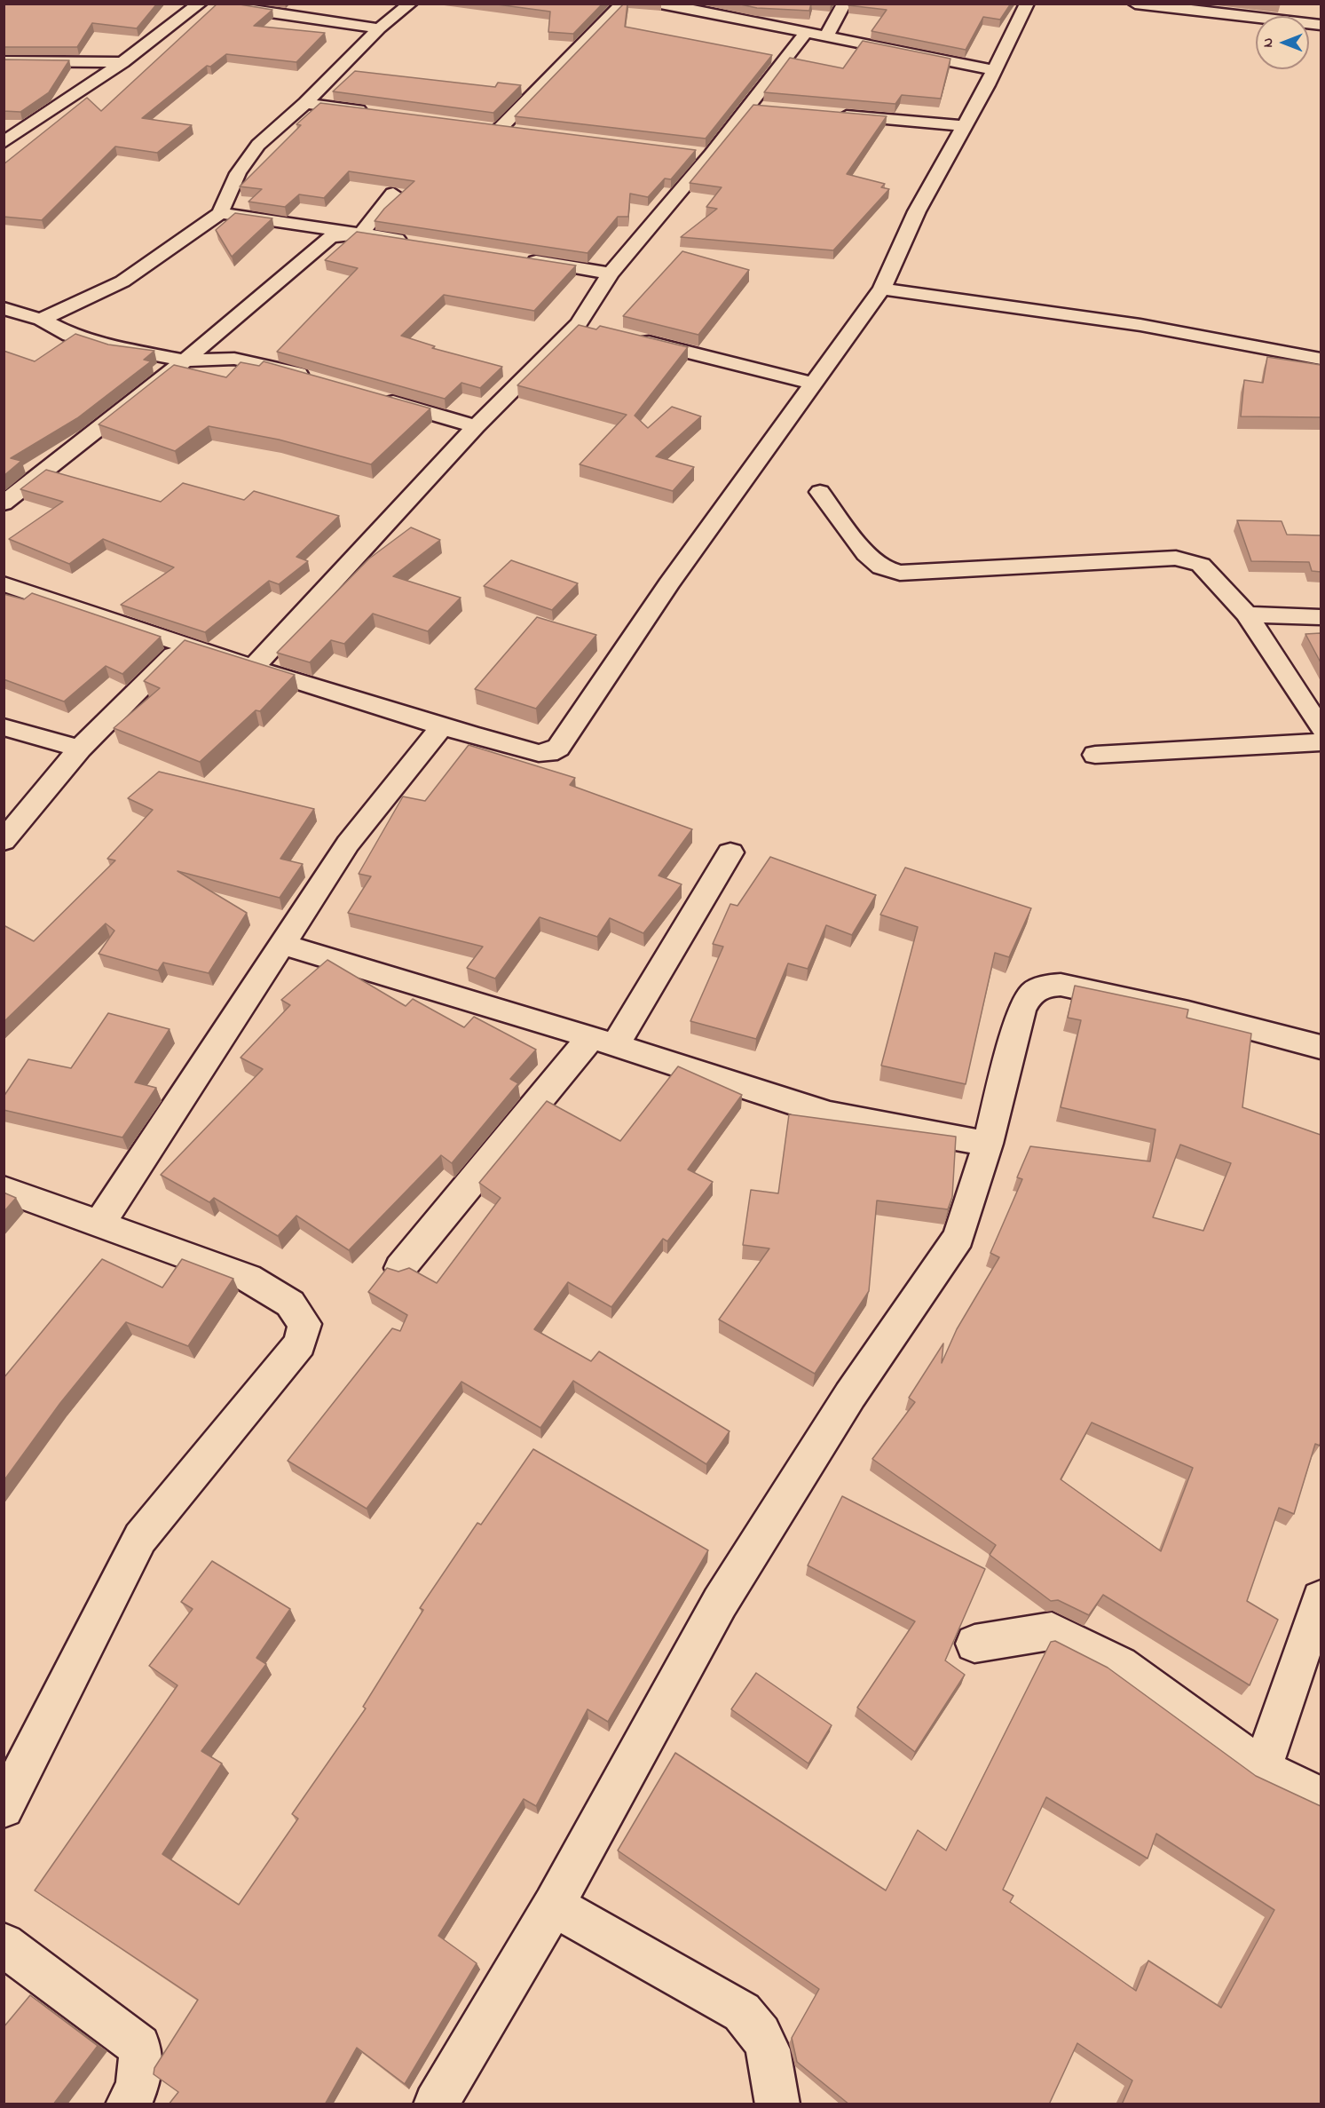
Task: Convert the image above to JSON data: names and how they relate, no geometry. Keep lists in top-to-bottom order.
{
  "north": "left"
}
